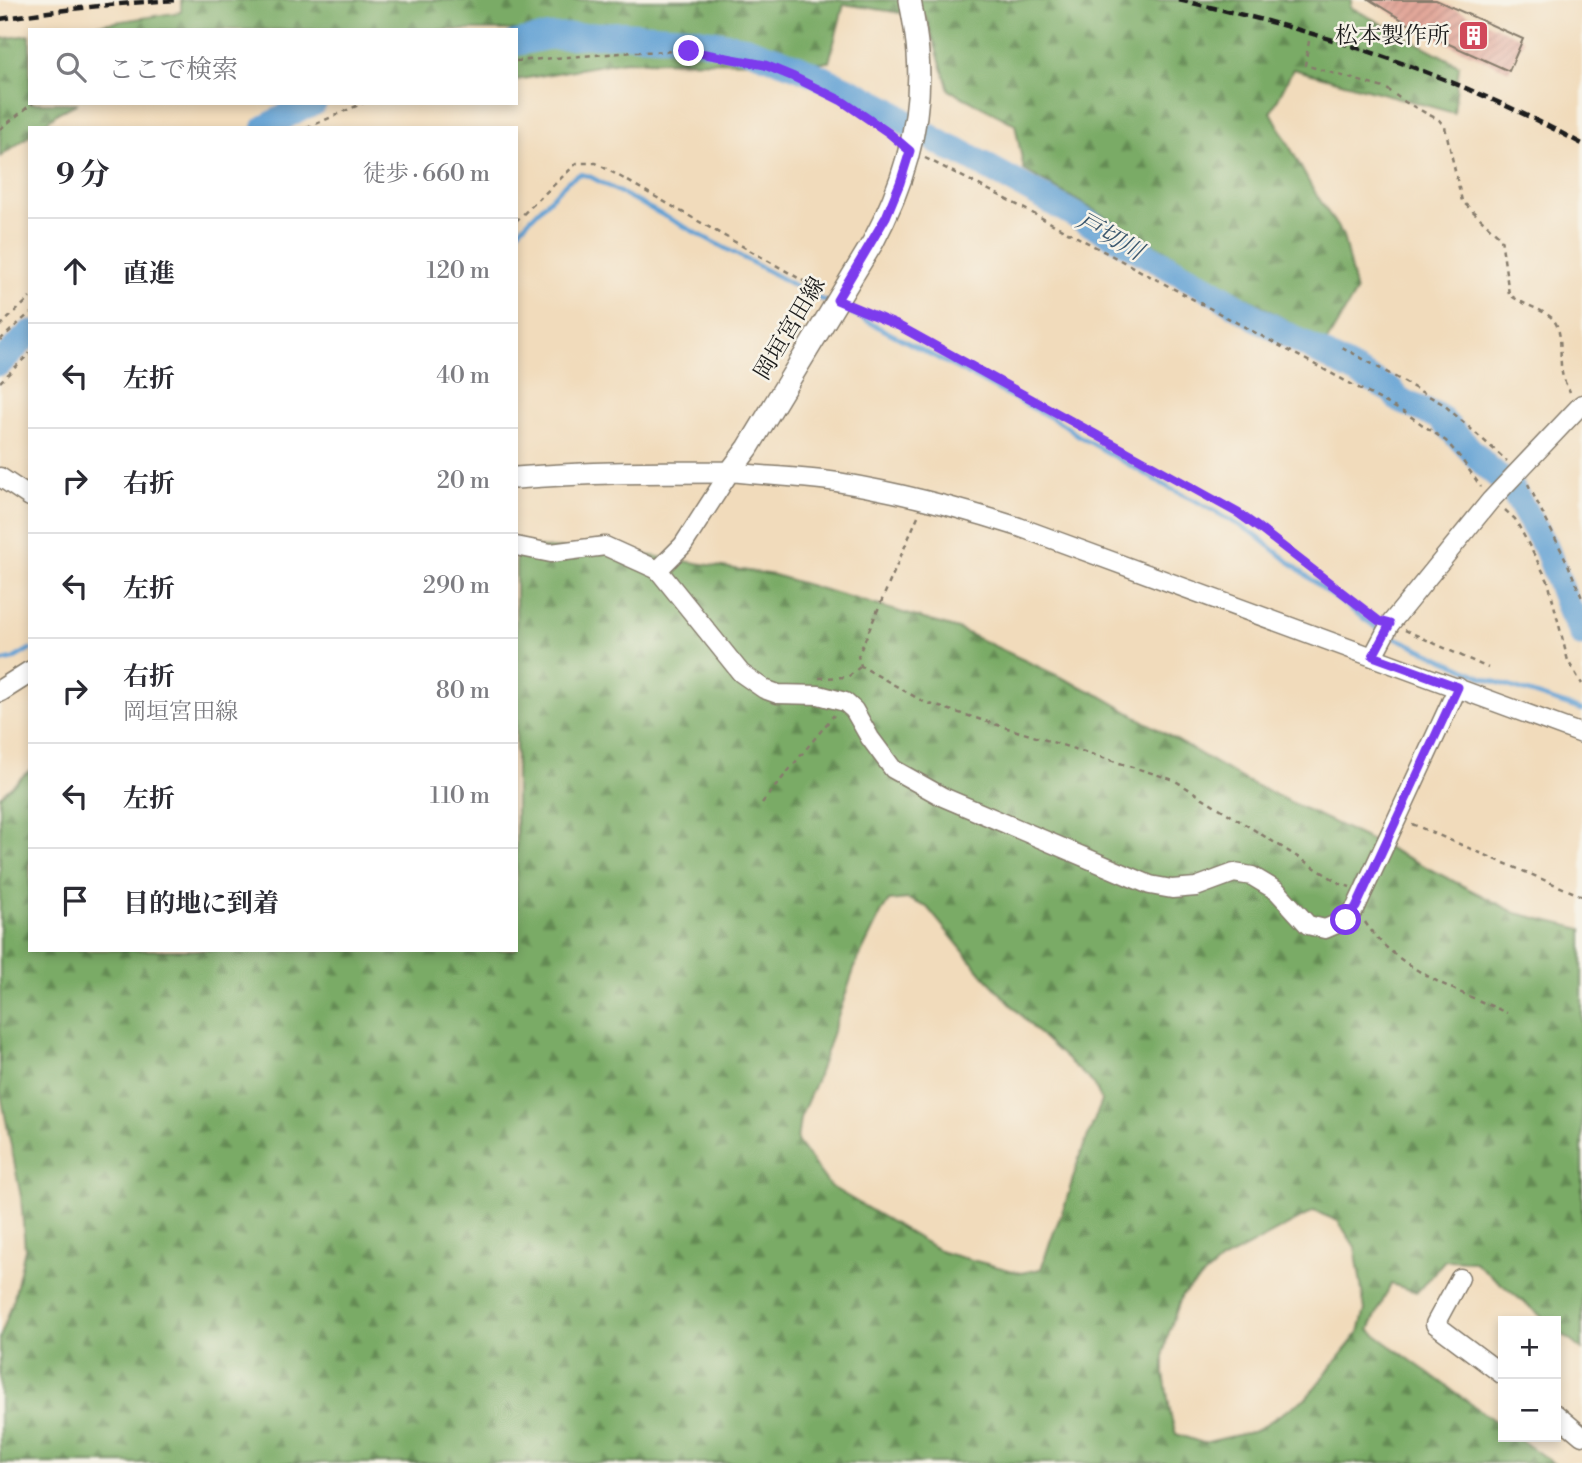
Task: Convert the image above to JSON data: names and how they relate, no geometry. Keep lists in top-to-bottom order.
{
  "streets": {
    "main road": ["岡垣宮田線"]
  },
  "water": ["戸切川"],
  "places": {
    "building": ["松本製作所"]
  },
  "page": {
    "search": "ここで検索",
    "heading": ["9 分", "徒歩 · 660 m"],
    "list": [
      ["直進", "120 m"],
      ["左折", "40 m"],
      ["右折", "20 m"],
      ["左折", "290 m"],
      ["右折", "岡垣宮田線", "80 m"],
      ["左折", "110 m"],
      "目的地に到着"
    ],
    "map_buttons": ["+", "−"]
  }
}
